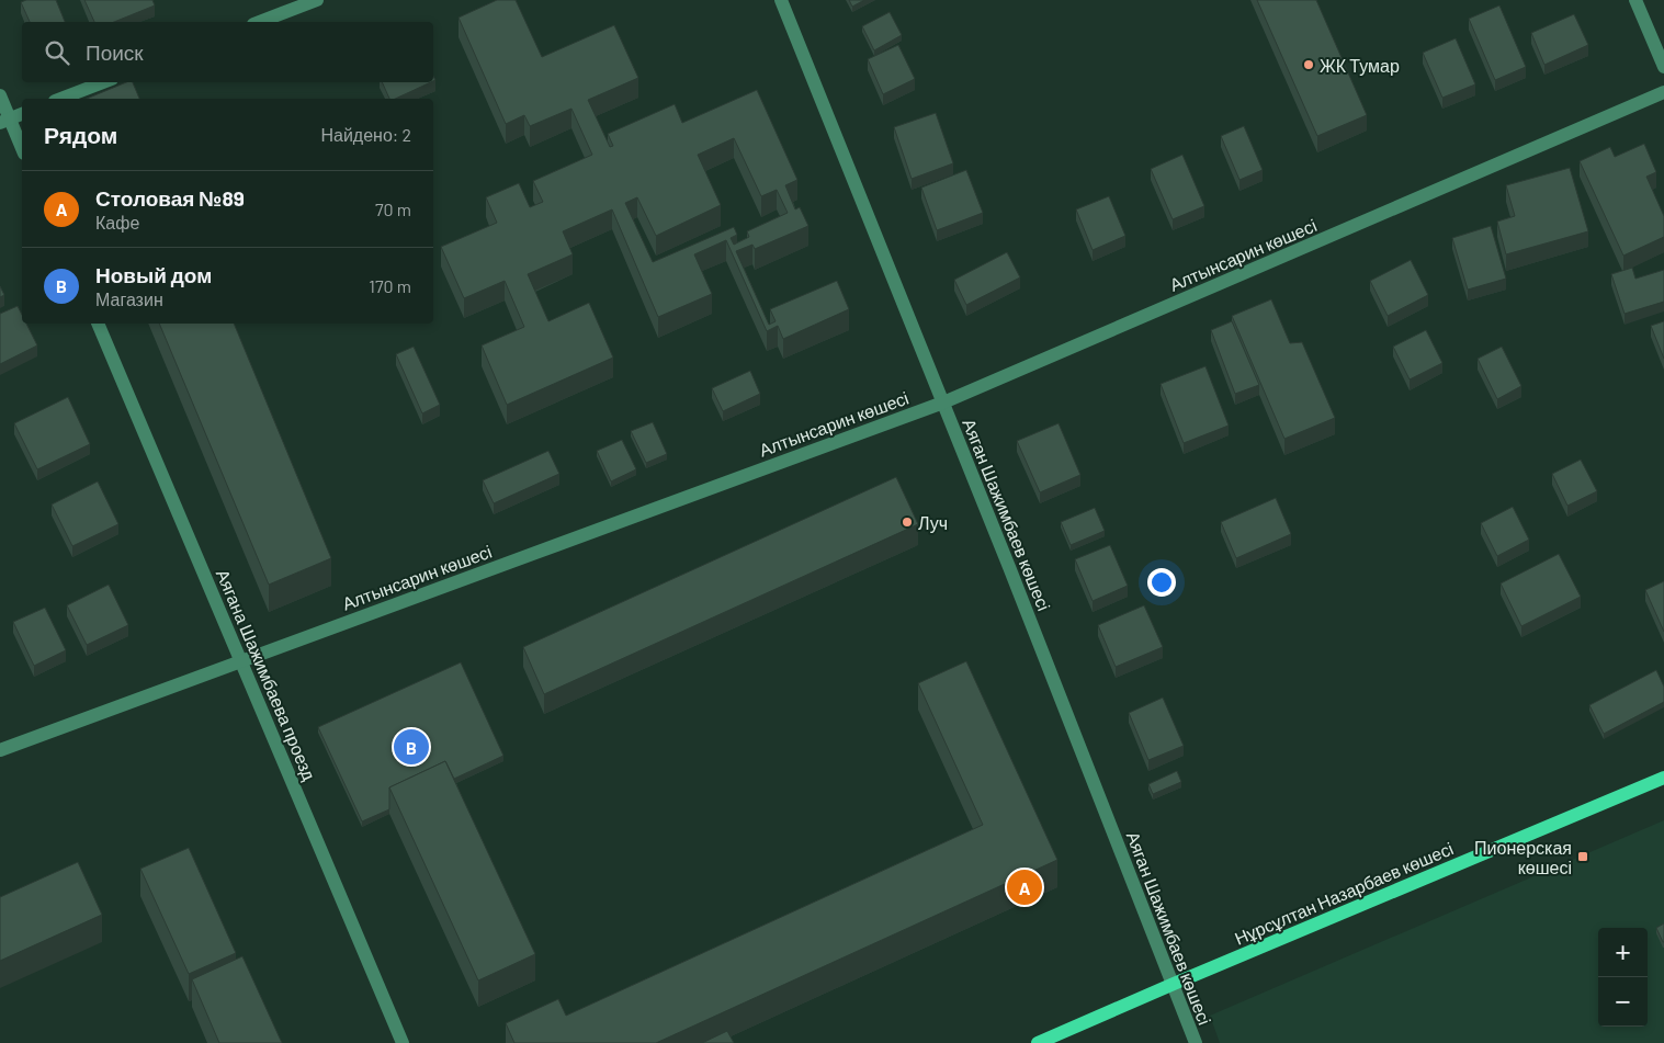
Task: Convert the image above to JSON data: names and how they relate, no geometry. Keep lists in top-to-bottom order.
{
  "streets": {
    "main road": ["Нұрсұлтан Назарбаев көшесі"],
    "street": ["Алтынсарин көшесі", "Аяган Шажимбаев көшесі", "Аягана Шажимбаева проезд"]
  },
  "crossings": [
    ["Алтынсарин көшесі", "Аяган Шажимбаев көшесі"],
    ["Алтынсарин көшесі", "Аягана Шажимбаева проезд"],
    ["Аяган Шажимбаев көшесі", "Нұрсұлтан Назарбаев көшесі"]
  ],
  "places": {
    "other": ["ЖК Тумар", "Луч"],
    "transit": ["Пионерская көшесі"]
  },
  "page": {
    "search": "Поиск",
    "heading": ["Рядом", "Найдено: 2"],
    "list": [
      {
        "mark": "A",
        "name": "Столовая №89",
        "note": "Кафе",
        "value": "70 m"
      },
      {
        "mark": "B",
        "name": "Новый дом",
        "note": "Магазин",
        "value": "170 m"
      }
    ],
    "pins": ["B", "A"],
    "map_buttons": ["+", "−"]
  }
}
